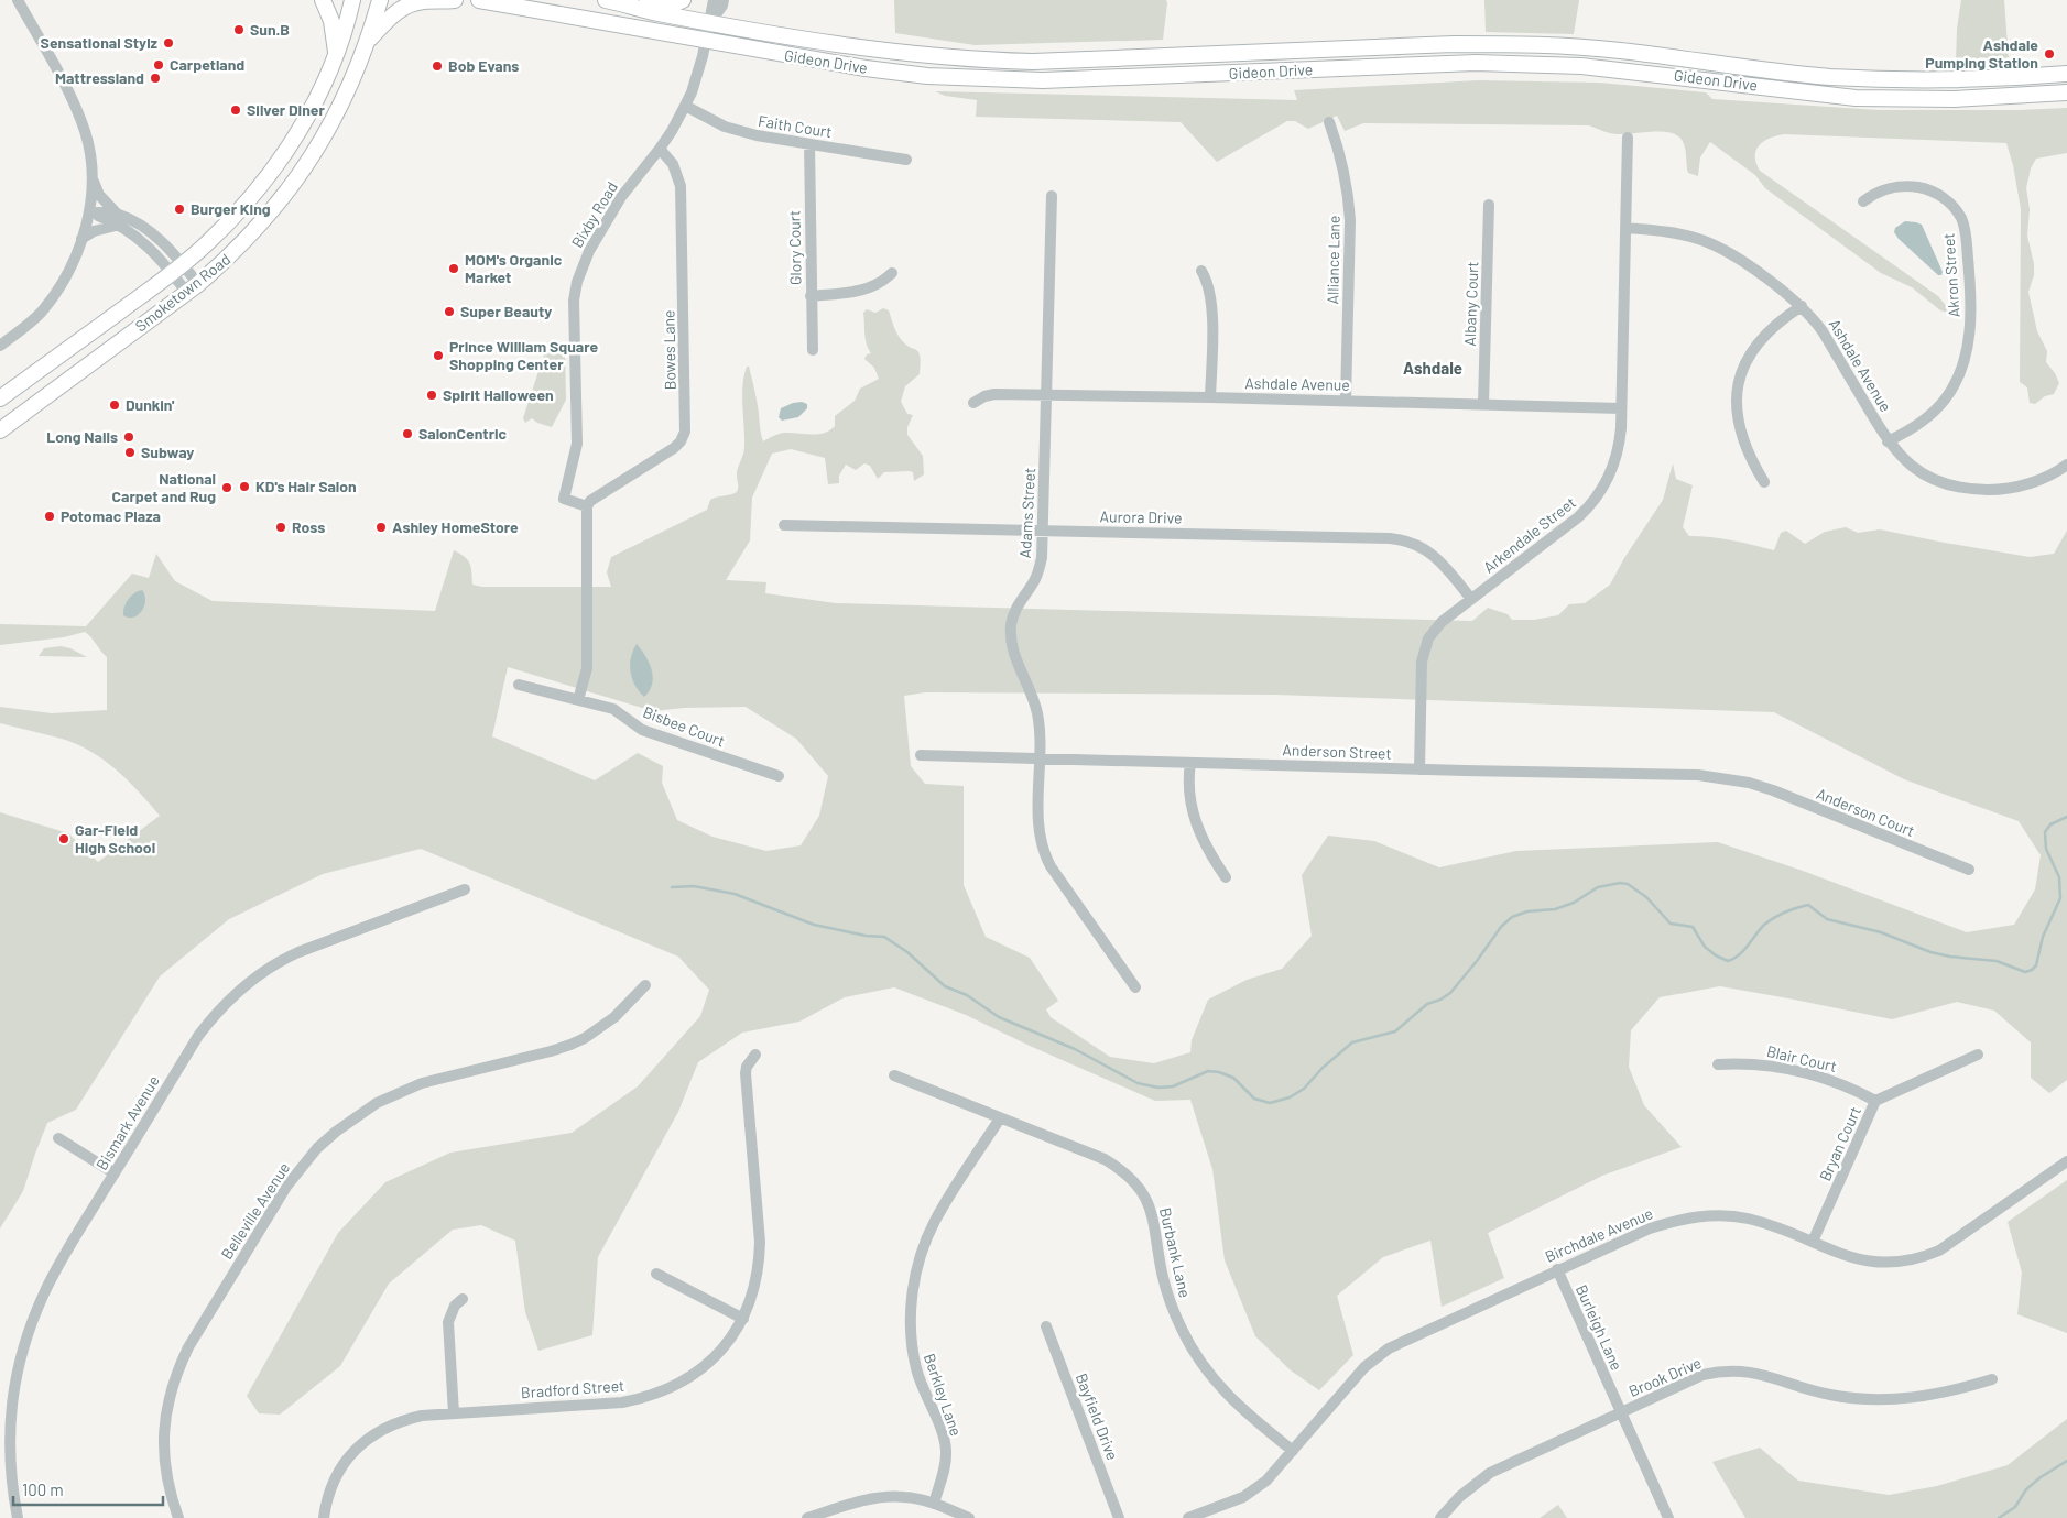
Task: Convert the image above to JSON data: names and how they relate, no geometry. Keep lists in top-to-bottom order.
{
  "streets": {
    "main road": ["Gideon Drive", "Smoketown Road"],
    "street": [
      "Faith Court",
      "Bixby Road",
      "Glory Court",
      "Alliance Lane",
      "Akron Street",
      "Albany Court",
      "Bowes Lane",
      "Ashdale Avenue",
      "Adams Street",
      "Aurora Drive",
      "Arkendale Street",
      "Bisbee Court",
      "Anderson Street",
      "Anderson Court",
      "Blair Court",
      "Bismark Avenue",
      "Bryan Court",
      "Belleville Avenue",
      "Birchdale Avenue",
      "Burbank Lane",
      "Burleigh Lane",
      "Brook Drive",
      "Bradford Street",
      "Berkley Lane",
      "Bayfield Drive"
    ]
  },
  "crossings": [
    ["Gideon Drive", "Bixby Road"],
    ["Faith Court", "Bixby Road"],
    ["Faith Court", "Glory Court"],
    ["Bixby Road", "Bowes Lane"],
    ["Alliance Lane", "Ashdale Avenue"],
    ["Akron Street", "Ashdale Avenue"],
    ["Albany Court", "Ashdale Avenue"],
    ["Ashdale Avenue", "Adams Street"],
    ["Ashdale Avenue", "Arkendale Street"],
    ["Adams Street", "Aurora Drive"],
    ["Adams Street", "Anderson Street"],
    ["Aurora Drive", "Arkendale Street"],
    ["Arkendale Street", "Anderson Street"],
    ["Anderson Street", "Anderson Court"],
    ["Blair Court", "Bryan Court"],
    ["Bryan Court", "Birchdale Avenue"],
    ["Birchdale Avenue", "Burbank Lane"],
    ["Birchdale Avenue", "Burleigh Lane"],
    ["Burbank Lane", "Berkley Lane"],
    ["Burleigh Lane", "Brook Drive"]
  ],
  "districts": ["Ashdale"],
  "places": [
    "Sun.B",
    "Sensational Stylz",
    "Ashdale Pumping Station",
    "Carpetland",
    "Bob Evans",
    "Mattressland",
    "Silver Diner",
    "Burger King",
    "MOM's Organic Market",
    "Super Beauty",
    "Prince William Square Shopping Center",
    "Spirit Halloween",
    "Dunkin'",
    "SalonCentric",
    "Long Nails",
    "Subway",
    "KD's Hair Salon",
    "National Carpet and Rug",
    "Potomac Plaza",
    "Ross",
    "Ashley HomeStore",
    "Gar-Field High School"
  ],
  "scale_bar": "100 m"
}
